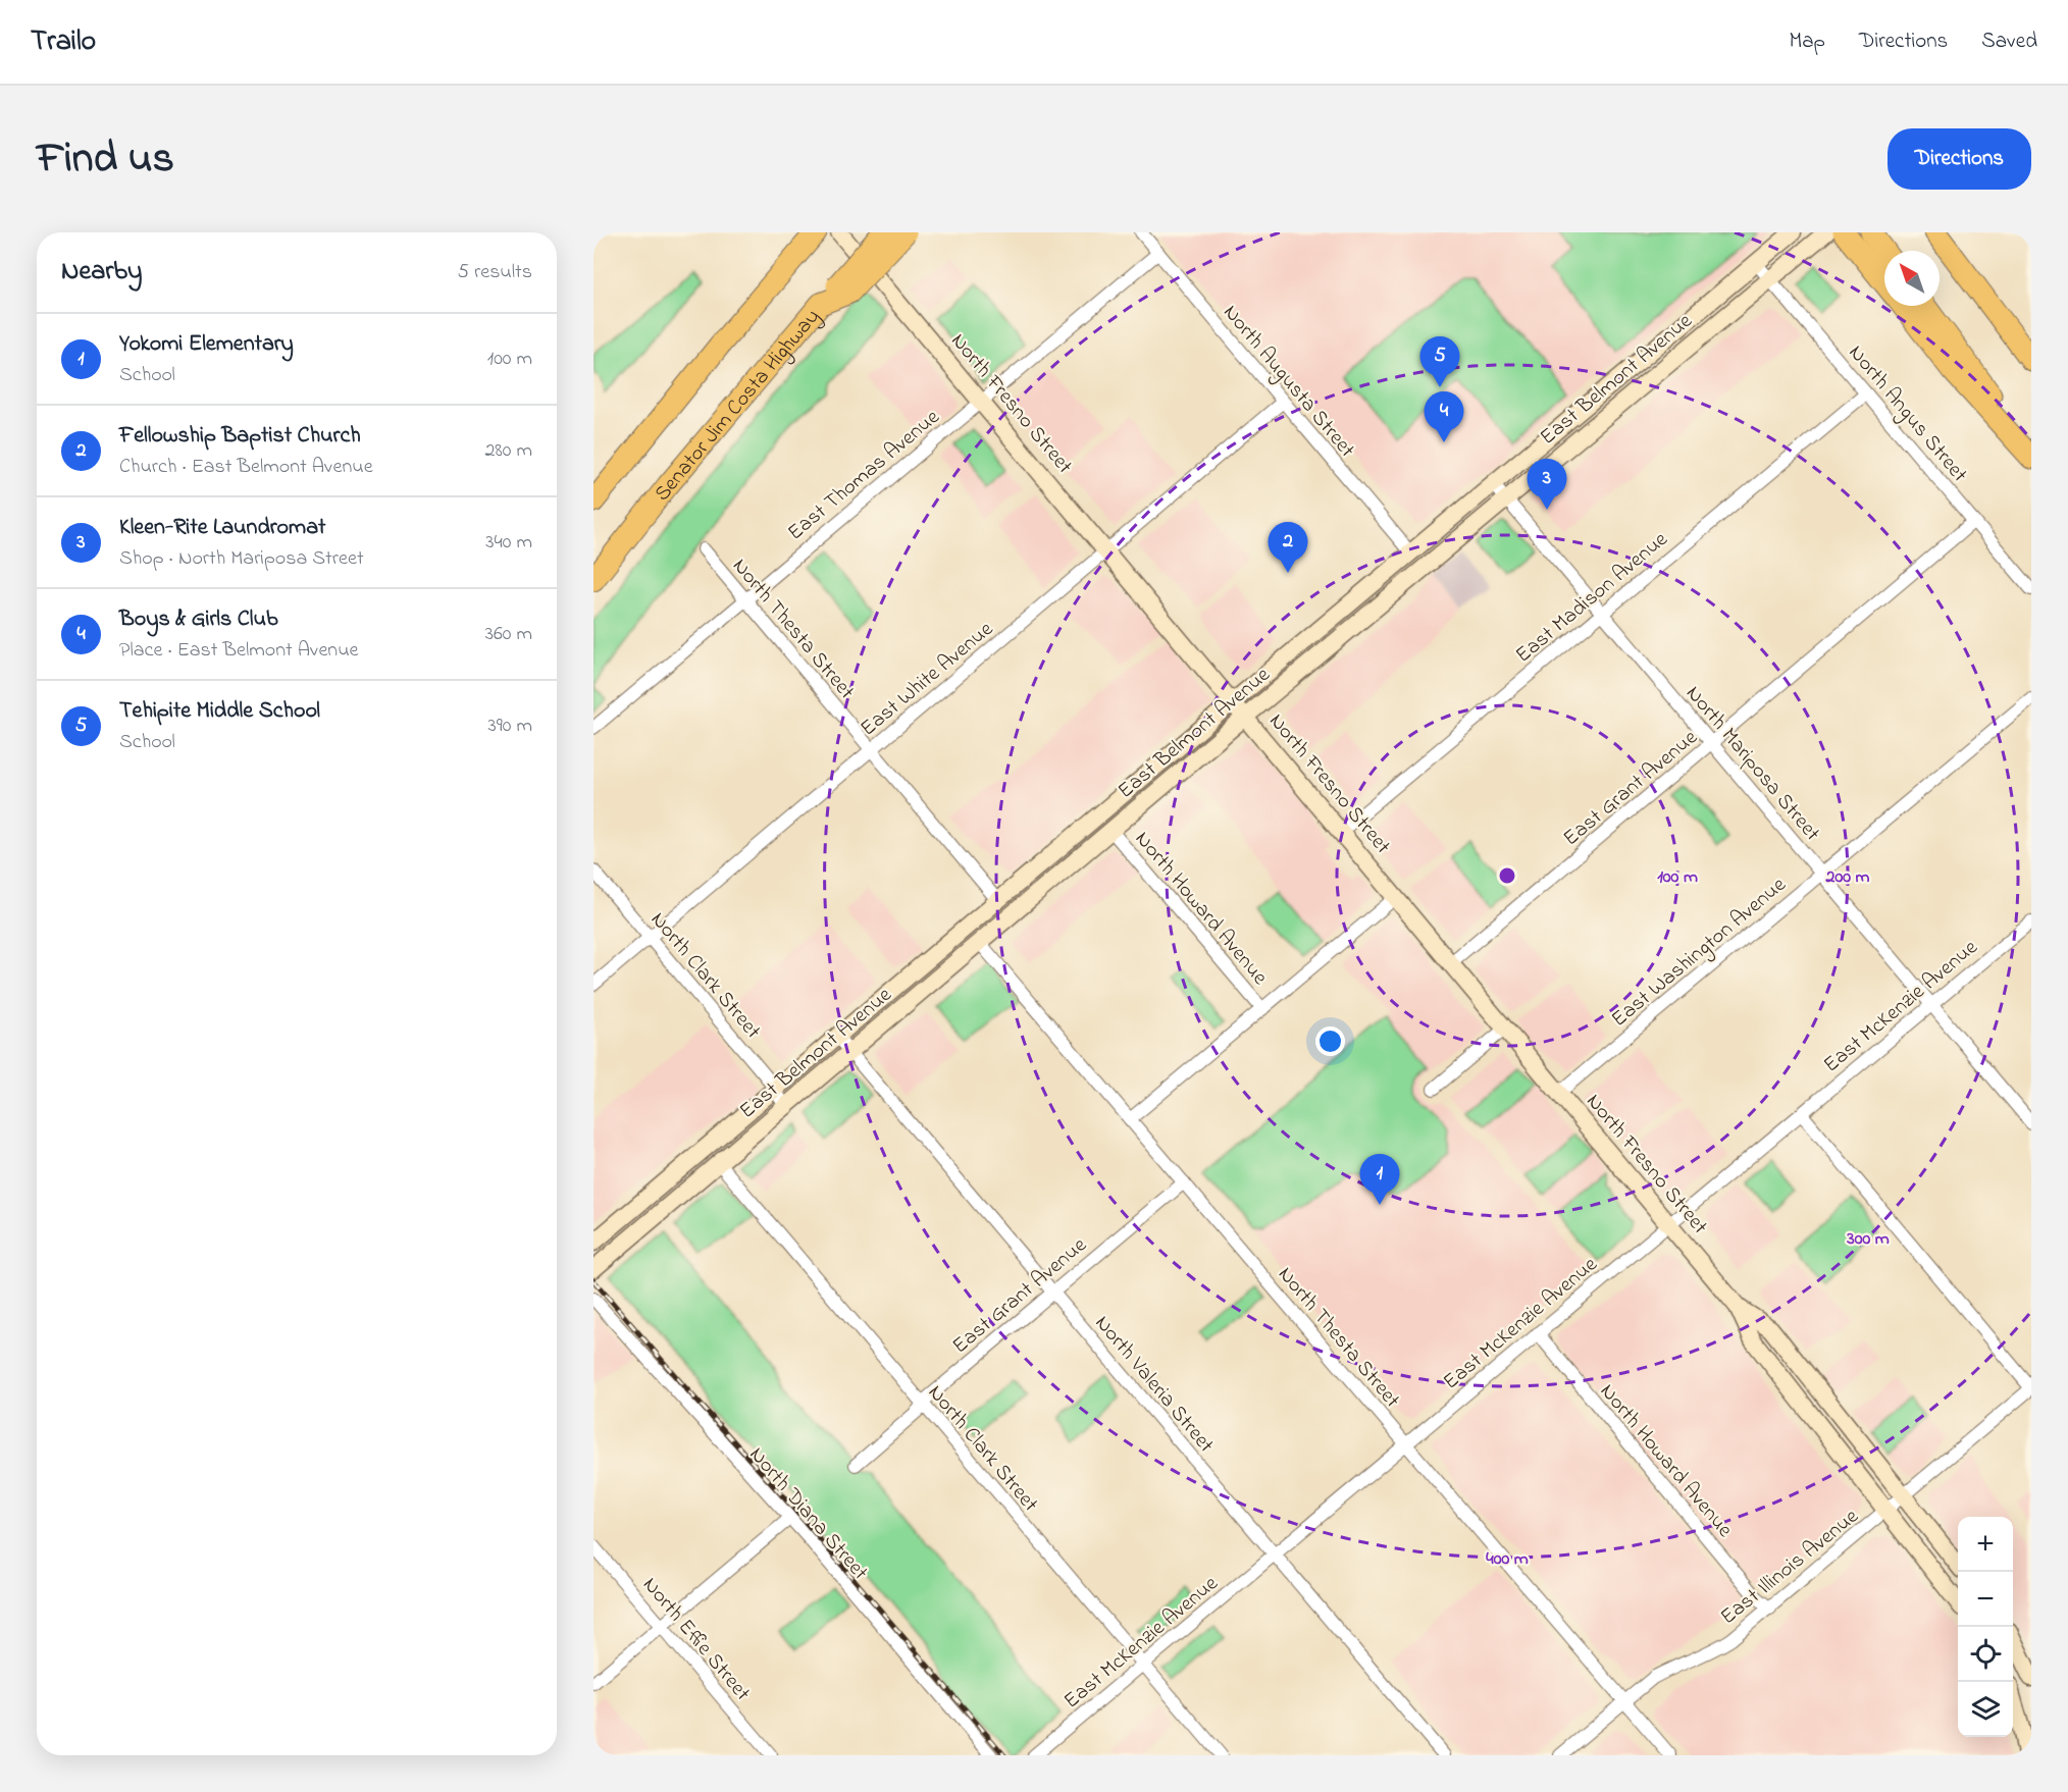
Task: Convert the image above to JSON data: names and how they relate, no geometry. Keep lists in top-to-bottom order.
{
  "streets": {
    "highway": ["Senator Jim Costa Highway"],
    "main road": ["East Belmont Avenue", "North Fresno Street"],
    "street": [
      "North Augusta Street",
      "North Angus Street",
      "East Thomas Avenue",
      "East Madison Avenue",
      "North Thesta Street",
      "East White Avenue",
      "North Mariposa Street",
      "East Grant Avenue",
      "North Howard Avenue",
      "East Washington Avenue",
      "North Clark Street",
      "East McKenzie Avenue",
      "North Valeria Street",
      "North Diana Street",
      "East Illinois Avenue",
      "North Effie Street"
    ]
  },
  "crossings": [
    ["East Belmont Avenue", "North Augusta Street"],
    ["East Belmont Avenue", "North Fresno Street"],
    ["East Belmont Avenue", "North Angus Street"],
    ["East Belmont Avenue", "North Thesta Street"],
    ["East Belmont Avenue", "North Mariposa Street"],
    ["East Belmont Avenue", "North Howard Avenue"],
    ["East Belmont Avenue", "North Clark Street"],
    ["East Belmont Avenue", "North Valeria Street"],
    ["North Augusta Street", "East Thomas Avenue"],
    ["North Augusta Street", "East White Avenue"],
    ["North Fresno Street", "East Thomas Avenue"],
    ["North Fresno Street", "East Madison Avenue"],
    ["North Fresno Street", "East White Avenue"],
    ["North Fresno Street", "East Grant Avenue"],
    ["North Fresno Street", "East Washington Avenue"],
    ["North Fresno Street", "East McKenzie Avenue"],
    ["North Fresno Street", "East Illinois Avenue"],
    ["North Angus Street", "East Madison Avenue"],
    ["North Angus Street", "East Grant Avenue"],
    ["East Thomas Avenue", "North Thesta Street"],
    ["East Madison Avenue", "North Mariposa Street"],
    ["North Thesta Street", "East White Avenue"],
    ["North Thesta Street", "East Grant Avenue"],
    ["North Thesta Street", "East McKenzie Avenue"],
    ["North Thesta Street", "East Illinois Avenue"],
    ["East White Avenue", "North Clark Street"],
    ["North Mariposa Street", "East Grant Avenue"],
    ["North Mariposa Street", "East Washington Avenue"],
    ["North Mariposa Street", "East McKenzie Avenue"],
    ["East Grant Avenue", "North Clark Street"],
    ["East Grant Avenue", "North Valeria Street"],
    ["North Howard Avenue", "East McKenzie Avenue"],
    ["North Howard Avenue", "East Illinois Avenue"],
    ["North Clark Street", "East McKenzie Avenue"],
    ["East McKenzie Avenue", "North Valeria Street"]
  ],
  "north": "top left",
  "page": {
    "header": "Trailo",
    "nav": ["Map", "Directions", "Saved"],
    "title": "Find us",
    "buttons": "Directions",
    "heading": ["Nearby", "5 results"],
    "list": [
      {
        "mark": "1",
        "name": "Yokomi Elementary",
        "note": "School",
        "value": "100 m"
      },
      {
        "mark": "2",
        "name": "Fellowship Baptist Church",
        "note": "Church · East Belmont Avenue",
        "value": "280 m"
      },
      {
        "mark": "3",
        "name": "Kleen-Rite Laundromat",
        "note": "Shop · North Mariposa Street",
        "value": "340 m"
      },
      {
        "mark": "4",
        "name": "Boys & Girls Club",
        "note": "Place · East Belmont Avenue",
        "value": "360 m"
      },
      {
        "mark": "5",
        "name": "Tehipite Middle School",
        "note": "School",
        "value": "390 m"
      }
    ],
    "pins": [
      "5",
      "4",
      "3",
      "2",
      "1"
    ],
    "map_buttons": ["+", "−"]
  },
  "rings": [
    "100 m",
    "200 m",
    "300 m",
    "400 m"
  ]
}
